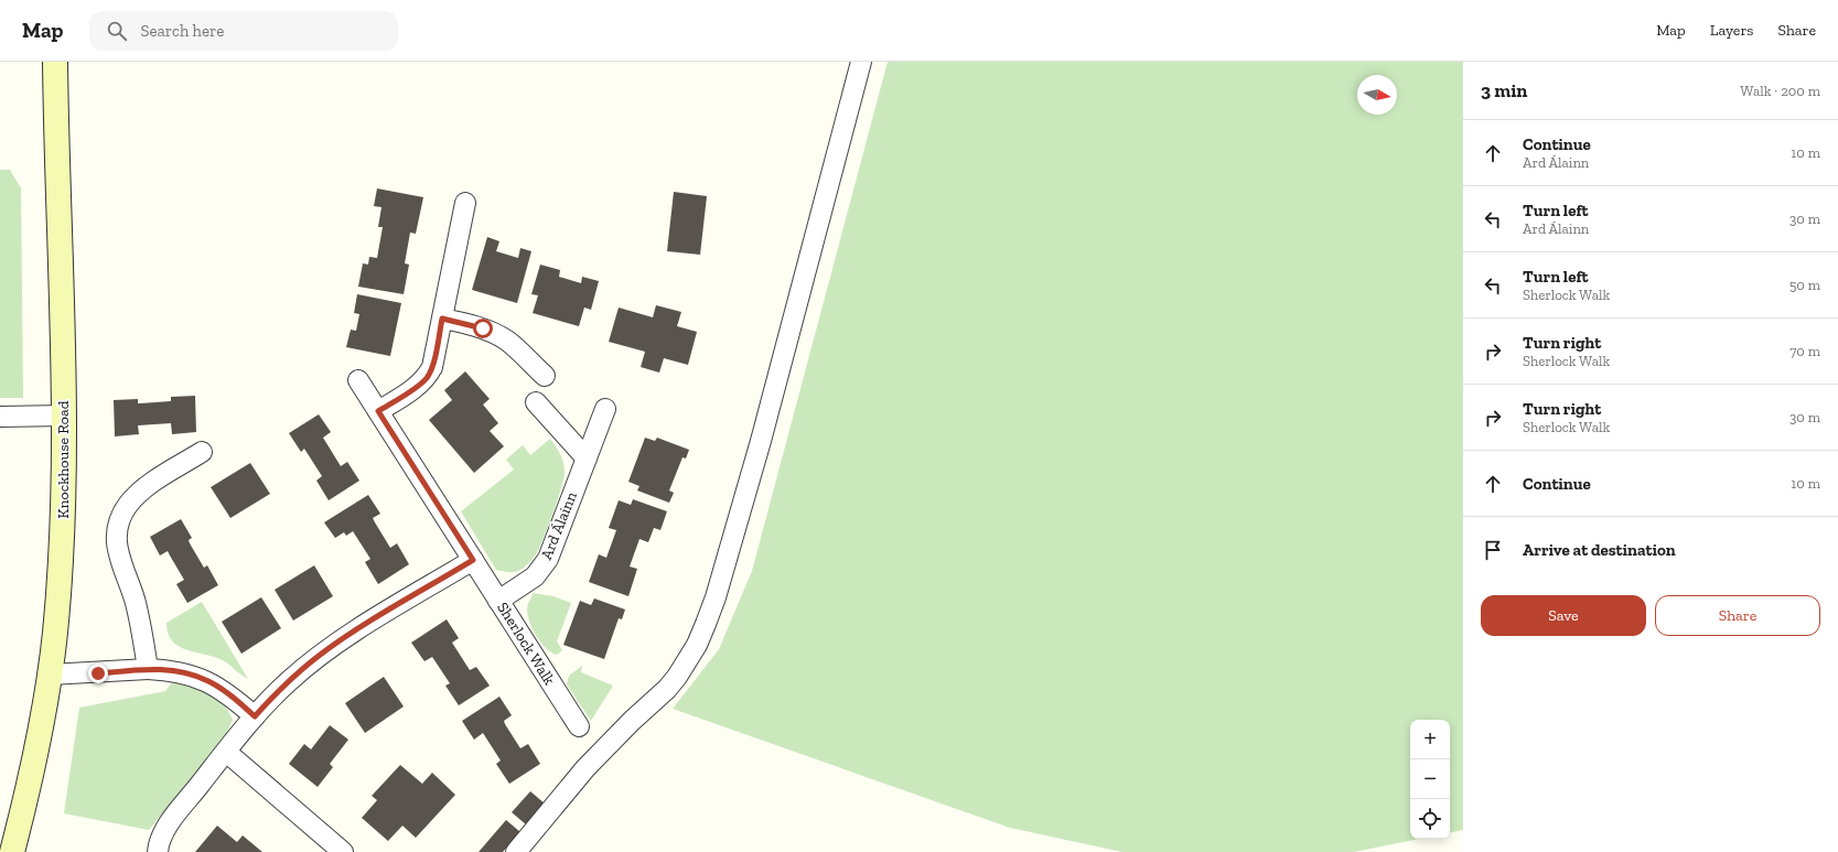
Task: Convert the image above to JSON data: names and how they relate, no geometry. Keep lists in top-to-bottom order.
{
  "streets": {
    "street": ["Knockhouse Road", "Ard Álainn", "Sherlock Walk"]
  },
  "crossings": [
    ["Ard Álainn", "Sherlock Walk"]
  ],
  "north": "right",
  "page": {
    "header": "Map",
    "search": "Search here",
    "nav": ["Map", "Layers", "Share"],
    "heading": ["3 min", "Walk · 200 m"],
    "list": [
      ["Continue", "Ard Álainn", "10 m"],
      ["Turn left", "Ard Álainn", "30 m"],
      ["Turn left", "Sherlock Walk", "50 m"],
      ["Turn right", "Sherlock Walk", "70 m"],
      ["Turn right", "Sherlock Walk", "30 m"],
      ["Continue", "10 m"],
      "Arrive at destination"
    ],
    "buttons": ["Save", "Share"],
    "map_buttons": ["+", "−"]
  }
}
